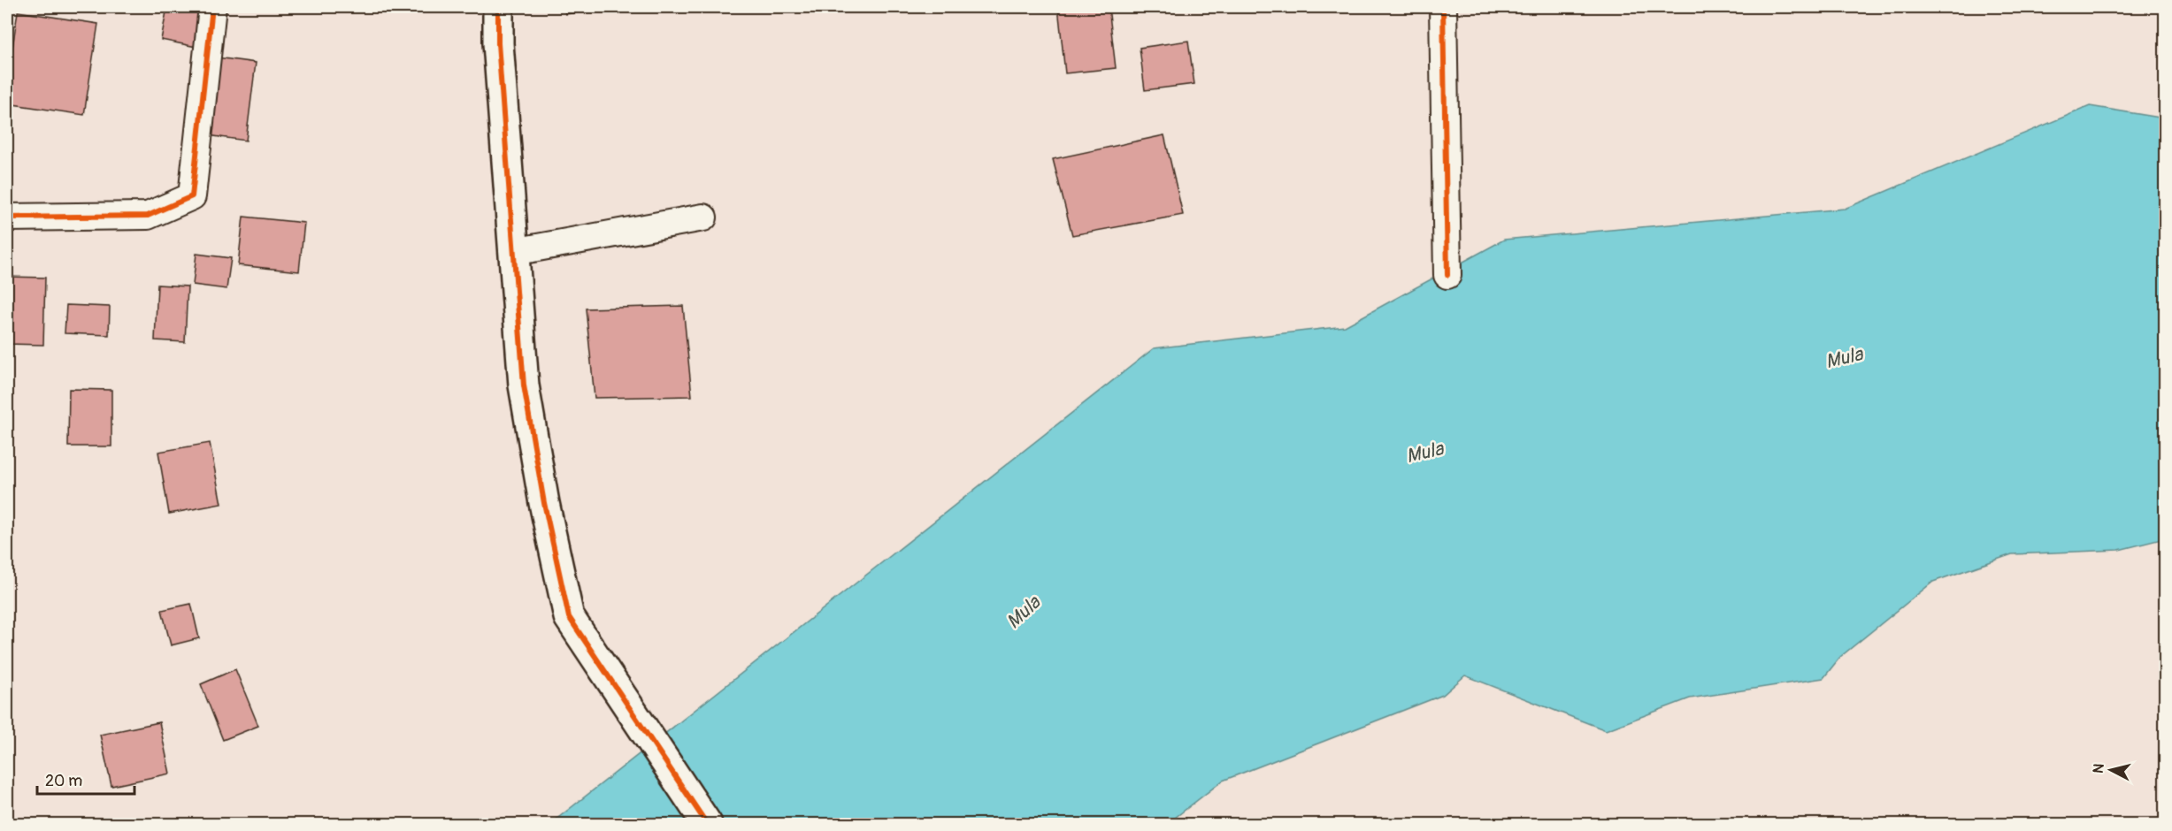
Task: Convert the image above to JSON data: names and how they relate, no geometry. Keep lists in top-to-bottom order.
{
  "water": ["Mula"],
  "scale_bar": "20 m",
  "north": "left"
}
